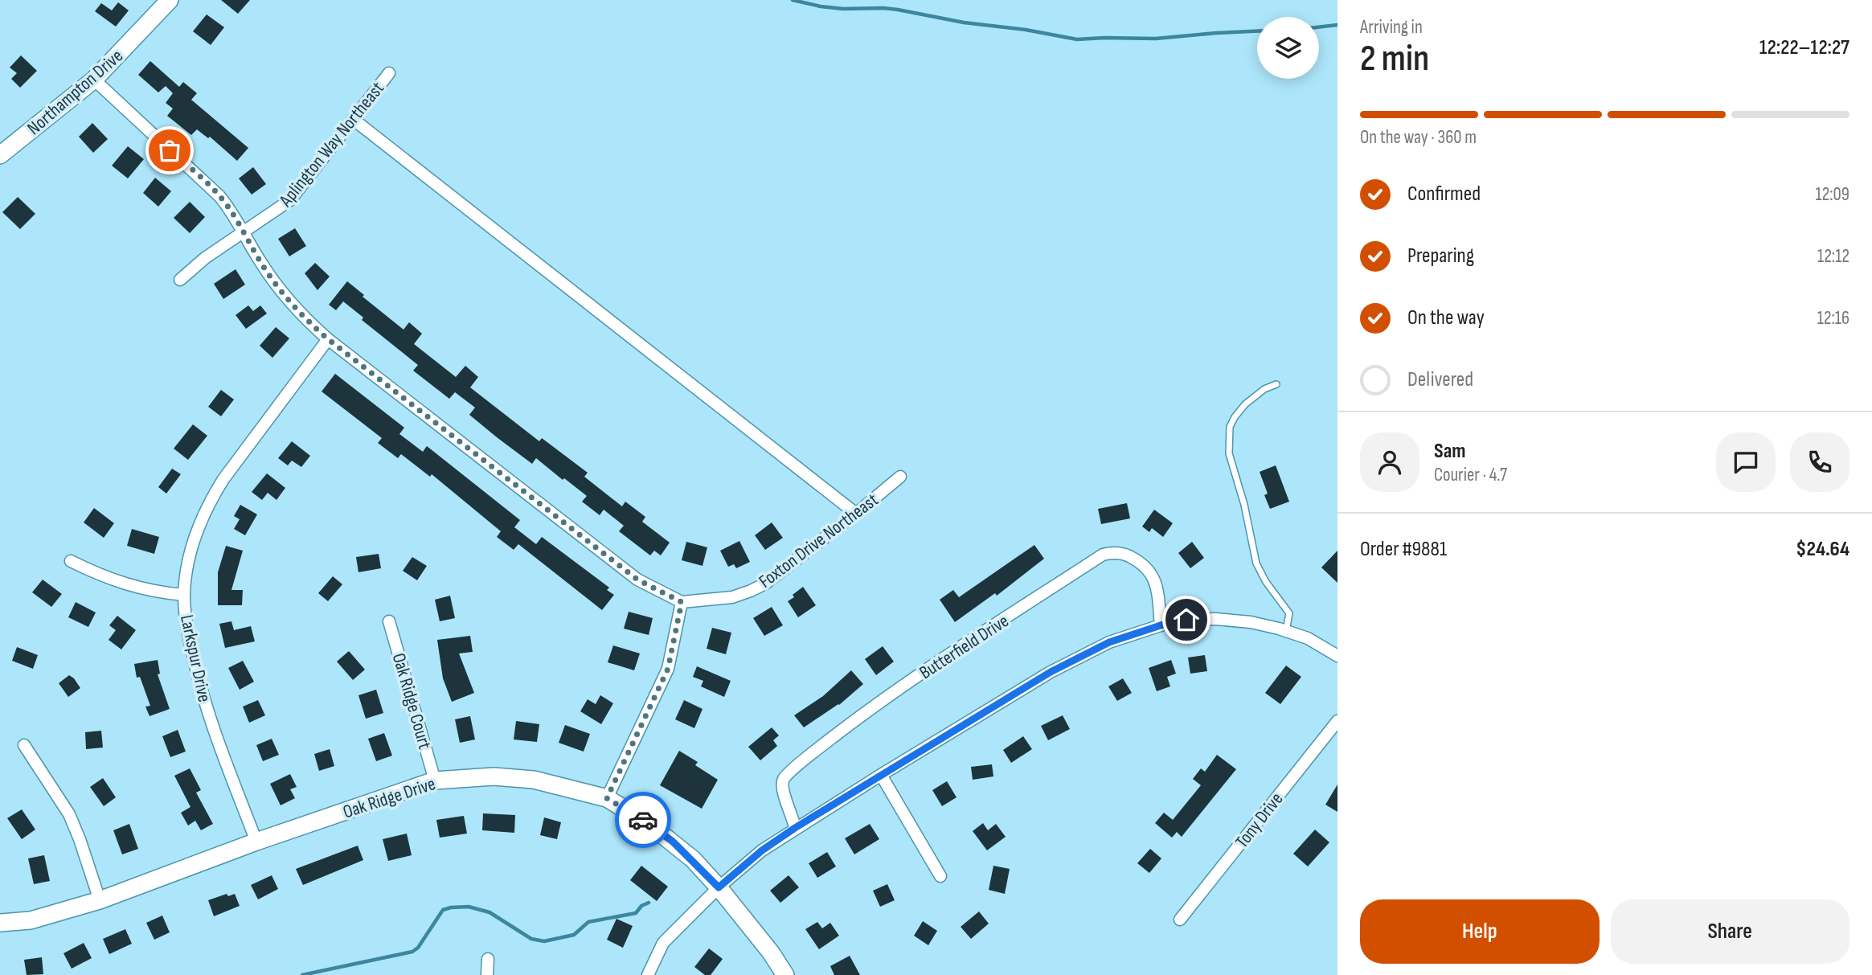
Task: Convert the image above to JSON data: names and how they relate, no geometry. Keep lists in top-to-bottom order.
{
  "streets": {
    "street": [
      "Northampton Drive",
      "Aplington Way Northeast",
      "Foxton Drive Northeast",
      "Butterfield Drive",
      "Larkspur Drive",
      "Oak Ridge Court",
      "Oak Ridge Drive",
      "Tony Drive"
    ]
  },
  "crossings": [
    ["Larkspur Drive", "Oak Ridge Drive"],
    ["Oak Ridge Court", "Oak Ridge Drive"]
  ],
  "page": {
    "heading": ["2 min", "Arriving in", "12:22–12:27"],
    "panel": [
      "Sam",
      "Courier · 4.7",
      "Order #9881",
      "$24.64"
    ],
    "bar": "On the way · 360 m",
    "list": [
      ["Confirmed", "12:09"],
      ["Preparing", "12:12"],
      ["On the way", "12:16"],
      "Delivered"
    ],
    "buttons": ["Help", "Share"]
  }
}
